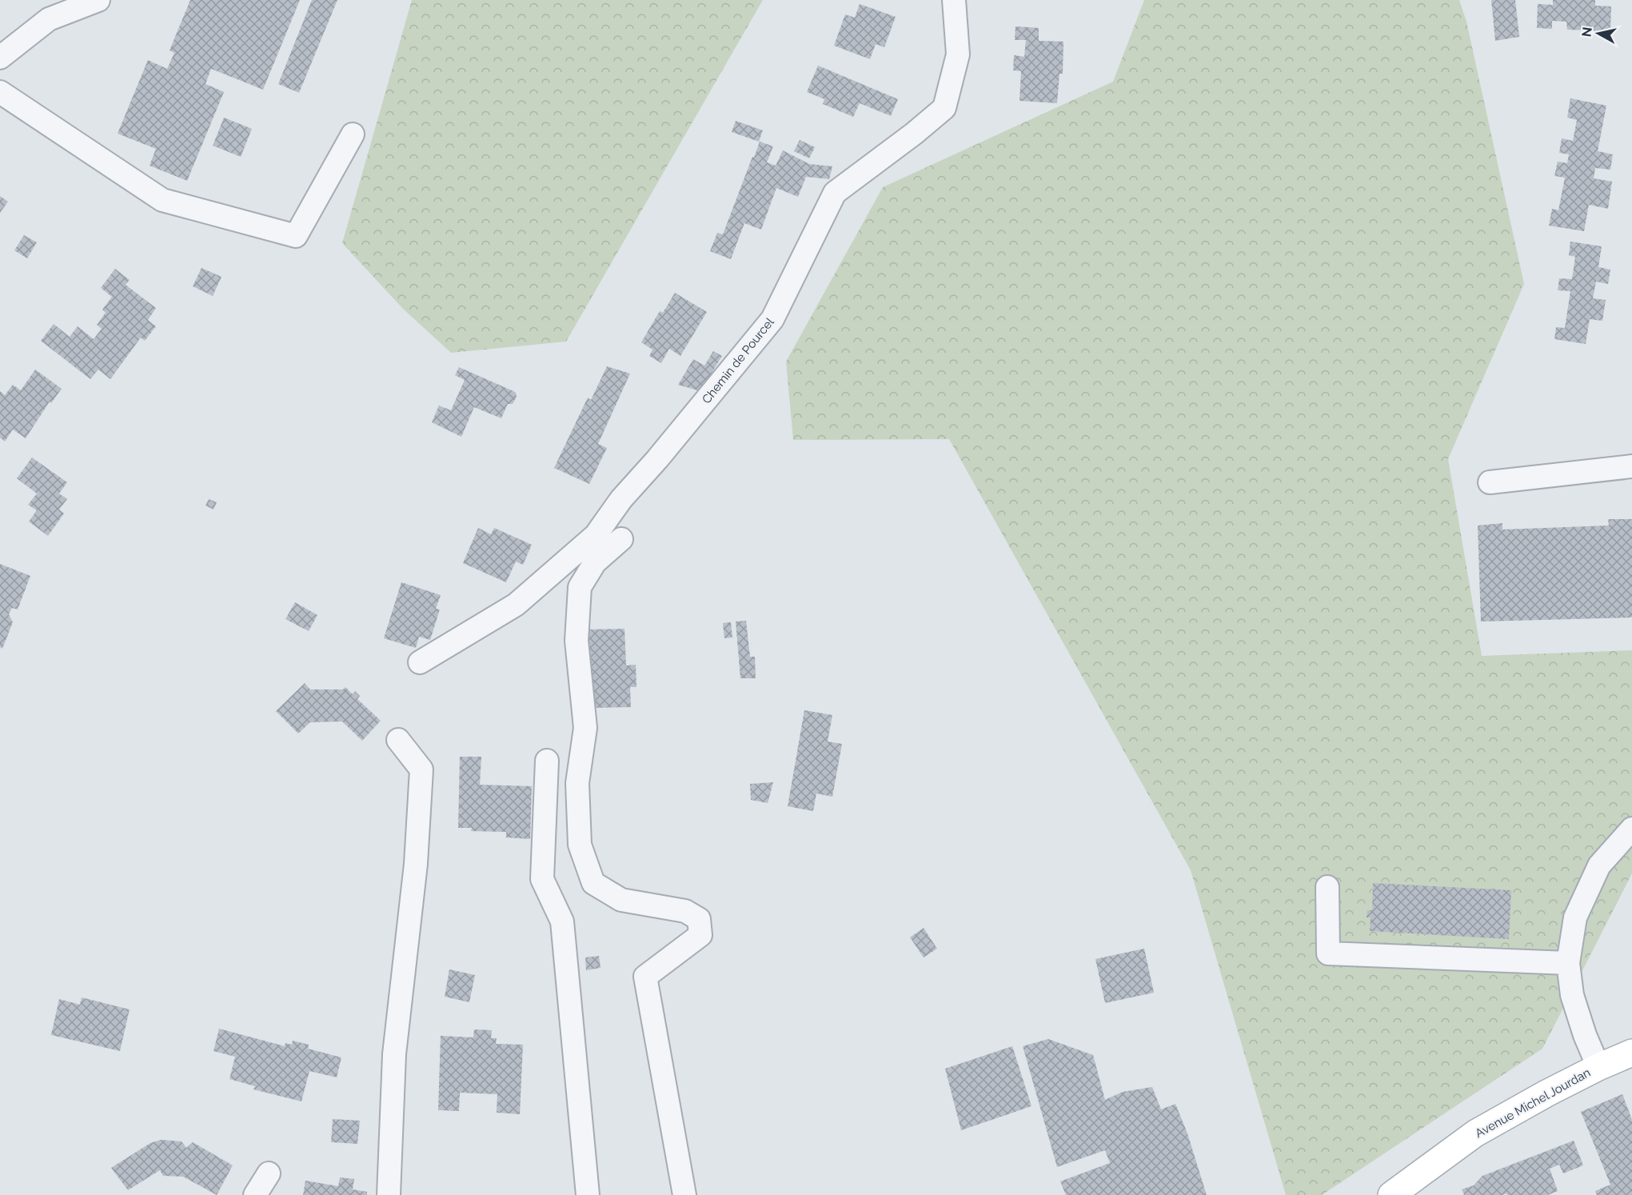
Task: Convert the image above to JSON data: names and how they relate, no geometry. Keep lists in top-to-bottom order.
{
  "streets": {
    "main road": ["Avenue Michel Jourdan"],
    "street": ["Chemin de Pourcel"]
  },
  "north": "left"
}
